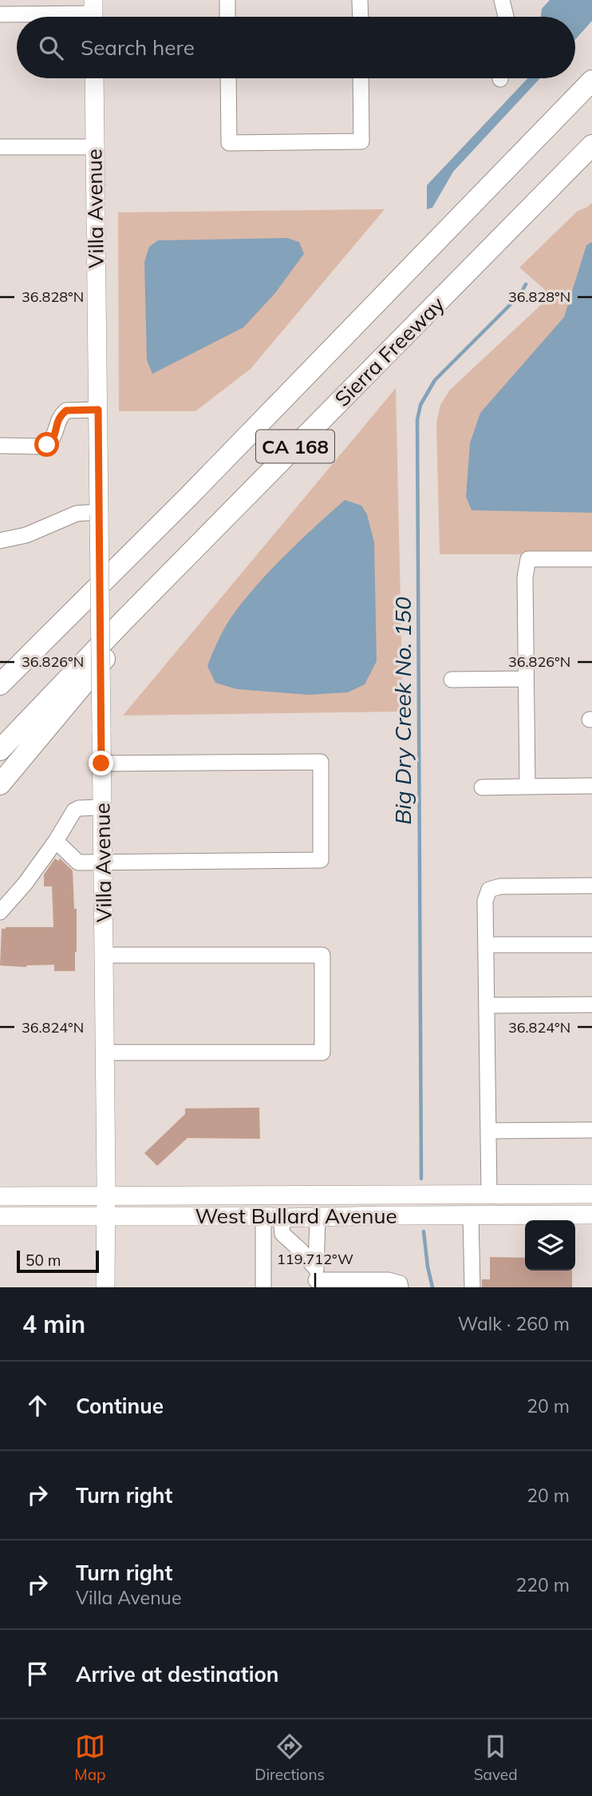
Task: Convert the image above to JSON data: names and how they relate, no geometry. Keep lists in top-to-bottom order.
{
  "streets": {
    "highway": ["Sierra Freeway", "CA 168"],
    "main road": ["Villa Avenue", "West Bullard Avenue"]
  },
  "crossings": [
    ["Villa Avenue", "West Bullard Avenue"]
  ],
  "water": ["Big Dry Creek No. 150"],
  "scale_bar": "50 m",
  "page": {
    "search": "Search here",
    "scale": "50 m",
    "heading": ["4 min", "Walk · 260 m"],
    "list": [
      ["Continue", "20 m"],
      ["Turn right", "20 m"],
      ["Turn right", "Villa Avenue", "220 m"],
      "Arrive at destination"
    ],
    "nav": ["Map", "Directions", "Saved"]
  },
  "coordinates": [
    "36.828°N",
    "36.826°N",
    "36.824°N",
    "119.712°W"
  ]
}
